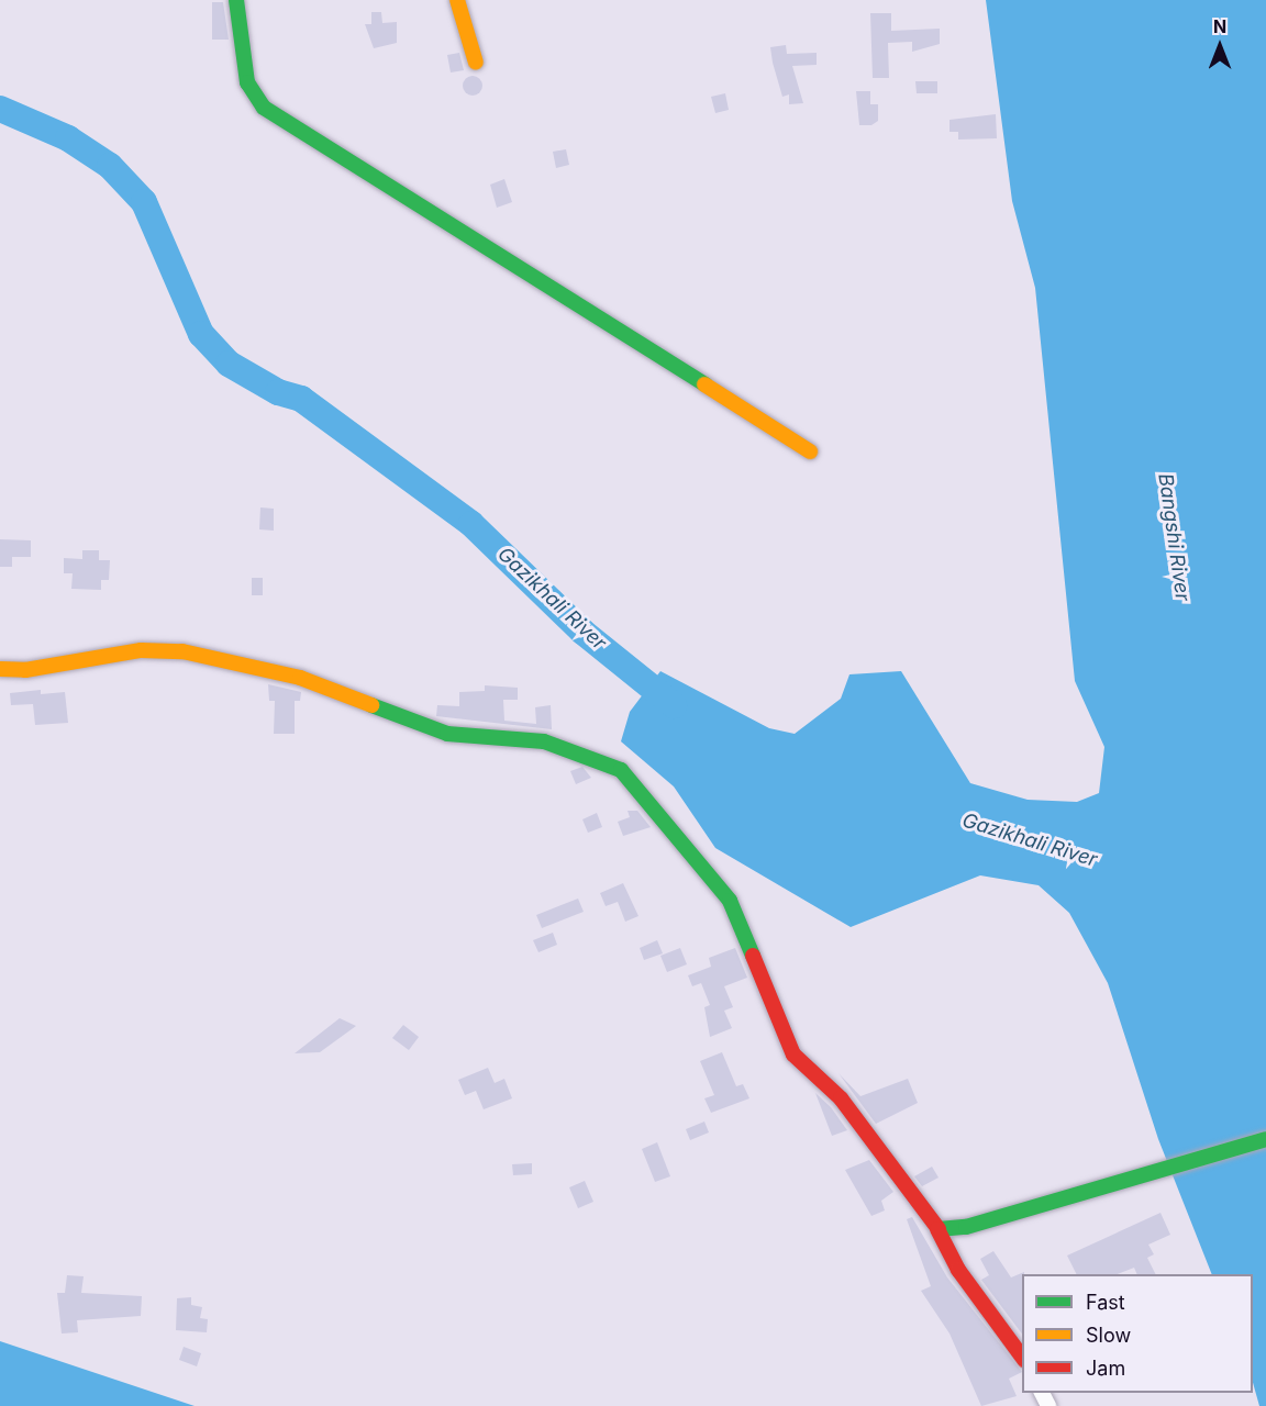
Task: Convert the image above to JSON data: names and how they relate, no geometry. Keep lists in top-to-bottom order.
{
  "water": ["Bangshi River", "Gazikhali River"],
  "legend": ["Fast", "Slow", "Jam"],
  "north": "top"
}
